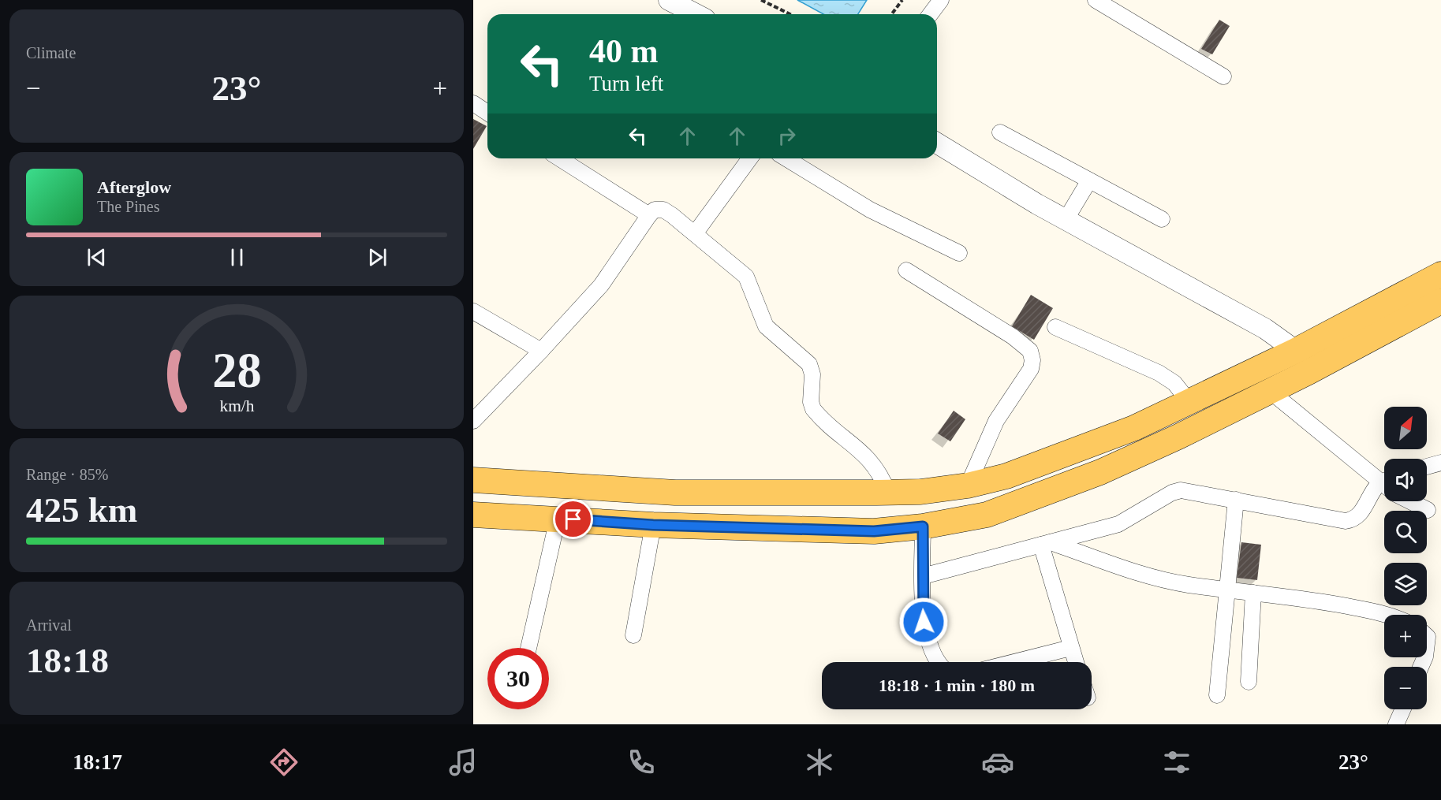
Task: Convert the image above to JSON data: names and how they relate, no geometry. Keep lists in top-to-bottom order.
{
  "north": "top right",
  "page": {
    "tile": [
      "Climate",
      ["Range · 85%", "425 km"],
      ["Arrival", "18:18"]
    ],
    "turn": ["40 m", "Turn left"],
    "heat": ["−", "23°", "+"],
    "song": ["Afterglow", "The Pines"],
    "map_buttons": ["+", "−"],
    "limit": "30",
    "trip": "18:18 · 1 min · 180 m",
    "tabs": ["18:17", "23°"],
    "gauge": ["28", "km/h"]
  }
}
